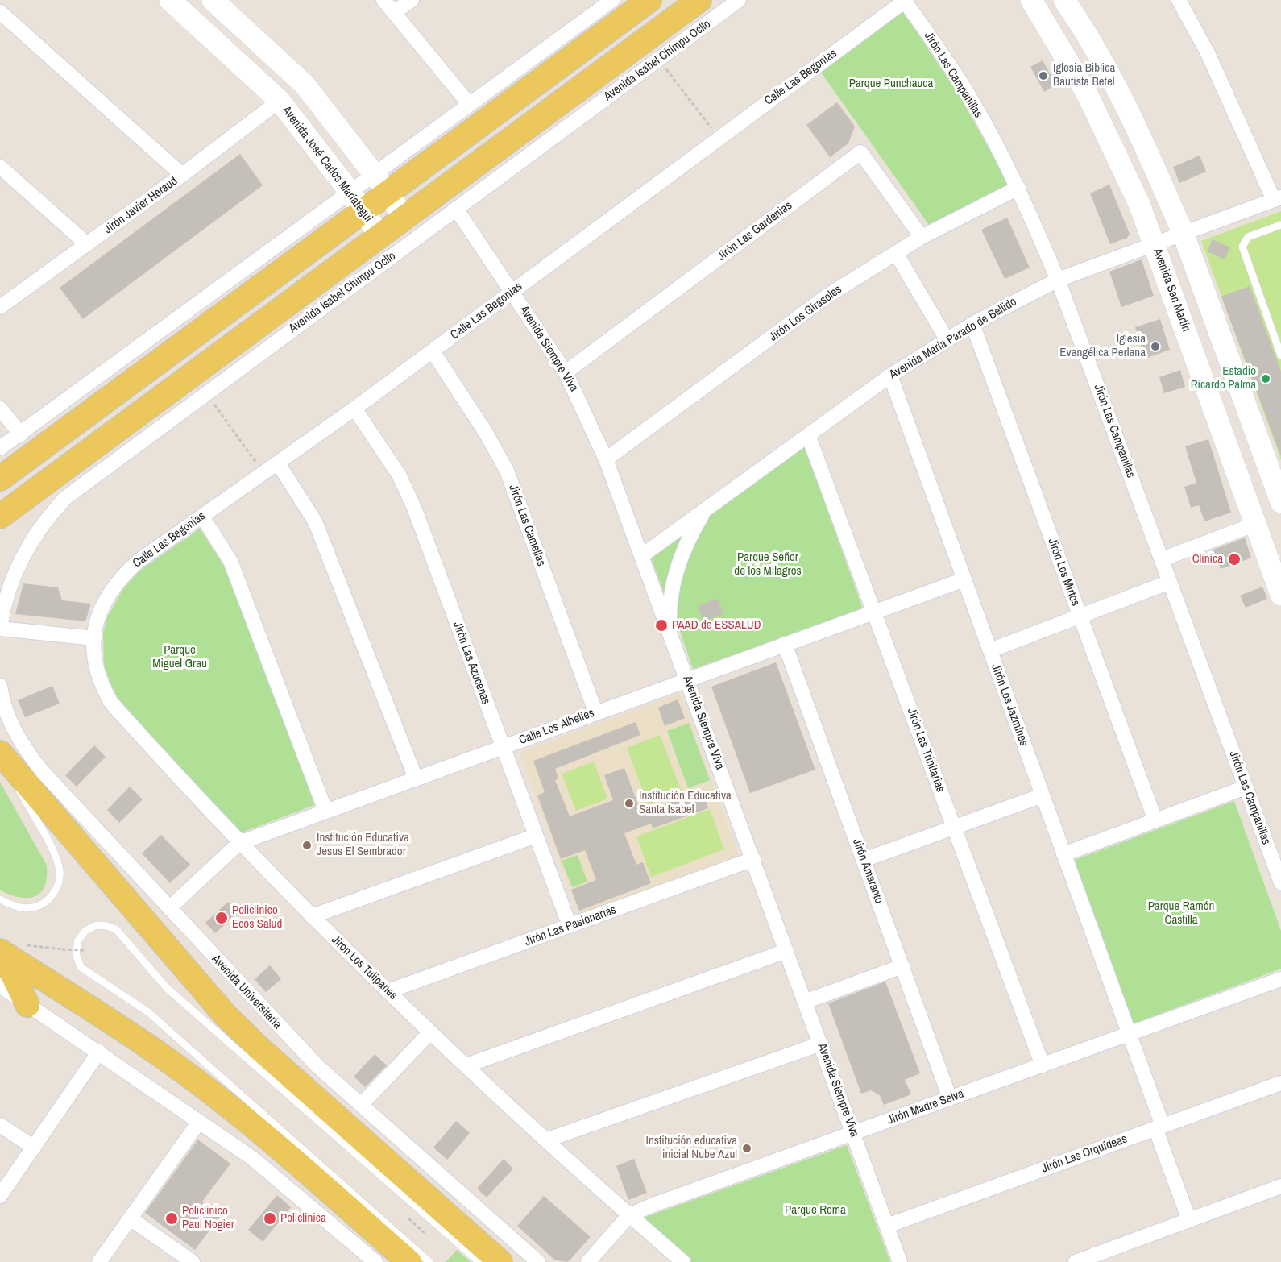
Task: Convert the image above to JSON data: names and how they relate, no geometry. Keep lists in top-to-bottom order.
{
  "streets": {
    "main road": ["Avenida Isabel Chimpu Ocllo", "Avenida José Carlos Maríategui", "Avenida San Martín"],
    "street": [
      "Jirón Las Campanillas",
      "Calle Las Begonias",
      "Jirón Javier Heraud",
      "Jirón Las Gardenias",
      "Jirón Los Girasoles",
      "Avenida María Parado de Bellido",
      "Avenida Siempre Viva",
      "Jirón Las Camelias",
      "Jirón Los Mirtos",
      "Jirón Las Azucenas",
      "Jirón Los Jazmines",
      "Calle Los Alhelíes",
      "Jirón Las Trinitarias",
      "Jirón Amaranto",
      "Jirón Las Pasionarias",
      "Jirón Los Tulipanes",
      "Avenida Universitaria",
      "Jirón Madre Selva",
      "Jirón Las Orquídeas"
    ]
  },
  "crossings": [
    ["Avenida Isabel Chimpu Ocllo", "Avenida José Carlos Maríategui"],
    ["Avenida Isabel Chimpu Ocllo", "Avenida Siempre Viva"],
    ["Jirón Las Campanillas", "Calle Las Begonias"],
    ["Jirón Las Campanillas", "Jirón Los Girasoles"],
    ["Jirón Las Campanillas", "Avenida María Parado de Bellido"],
    ["Calle Las Begonias", "Avenida Siempre Viva"],
    ["Calle Las Begonias", "Jirón Las Camelias"],
    ["Calle Las Begonias", "Jirón Las Azucenas"],
    ["Calle Las Begonias", "Jirón Los Tulipanes"],
    ["Avenida José Carlos Maríategui", "Jirón Javier Heraud"],
    ["Jirón Las Gardenias", "Jirón Los Girasoles"],
    ["Jirón Las Gardenias", "Avenida Siempre Viva"],
    ["Avenida San Martín", "Avenida María Parado de Bellido"],
    ["Jirón Los Girasoles", "Avenida Siempre Viva"],
    ["Avenida María Parado de Bellido", "Avenida Siempre Viva"],
    ["Avenida María Parado de Bellido", "Jirón Los Mirtos"],
    ["Avenida María Parado de Bellido", "Jirón Los Jazmines"],
    ["Avenida María Parado de Bellido", "Jirón Las Trinitarias"],
    ["Avenida Siempre Viva", "Calle Los Alhelíes"],
    ["Avenida Siempre Viva", "Jirón Las Pasionarias"],
    ["Avenida Siempre Viva", "Jirón Madre Selva"],
    ["Avenida Siempre Viva", "Jirón Las Orquídeas"],
    ["Jirón Las Camelias", "Calle Los Alhelíes"],
    ["Jirón Las Azucenas", "Calle Los Alhelíes"],
    ["Jirón Las Azucenas", "Jirón Las Pasionarias"],
    ["Jirón Los Jazmines", "Calle Los Alhelíes"],
    ["Jirón Los Jazmines", "Jirón Madre Selva"],
    ["Jirón Los Jazmines", "Jirón Las Orquídeas"],
    ["Calle Los Alhelíes", "Jirón Las Trinitarias"],
    ["Calle Los Alhelíes", "Jirón Amaranto"],
    ["Calle Los Alhelíes", "Jirón Los Tulipanes"],
    ["Calle Los Alhelíes", "Avenida Universitaria"],
    ["Jirón Las Trinitarias", "Jirón Madre Selva"],
    ["Jirón Amaranto", "Jirón Madre Selva"],
    ["Jirón Las Pasionarias", "Jirón Los Tulipanes"],
    ["Jirón Los Tulipanes", "Jirón Madre Selva"]
  ],
  "parks": [
    "Parque Punchauca",
    "Parque Señor de los Milagros",
    "Parque Miguel Grau",
    "Parque Ramón Castilla",
    "Parque Roma"
  ],
  "places": [
    "Iglesia Biblica Bautista Betel",
    "Iglesia Evangélica Perlana",
    "Estadio Ricardo Palma",
    "Clinica",
    "PAAD de ESSALUD",
    "Institución Educativa Santa Isabel",
    "Institución Educativa Jesus El Sembrador",
    "Policlinico Ecos Salud",
    "Institución educativa inicial Nube Azul",
    "Policlinico Paul Nogier",
    "Policlinica"
  ]
}
